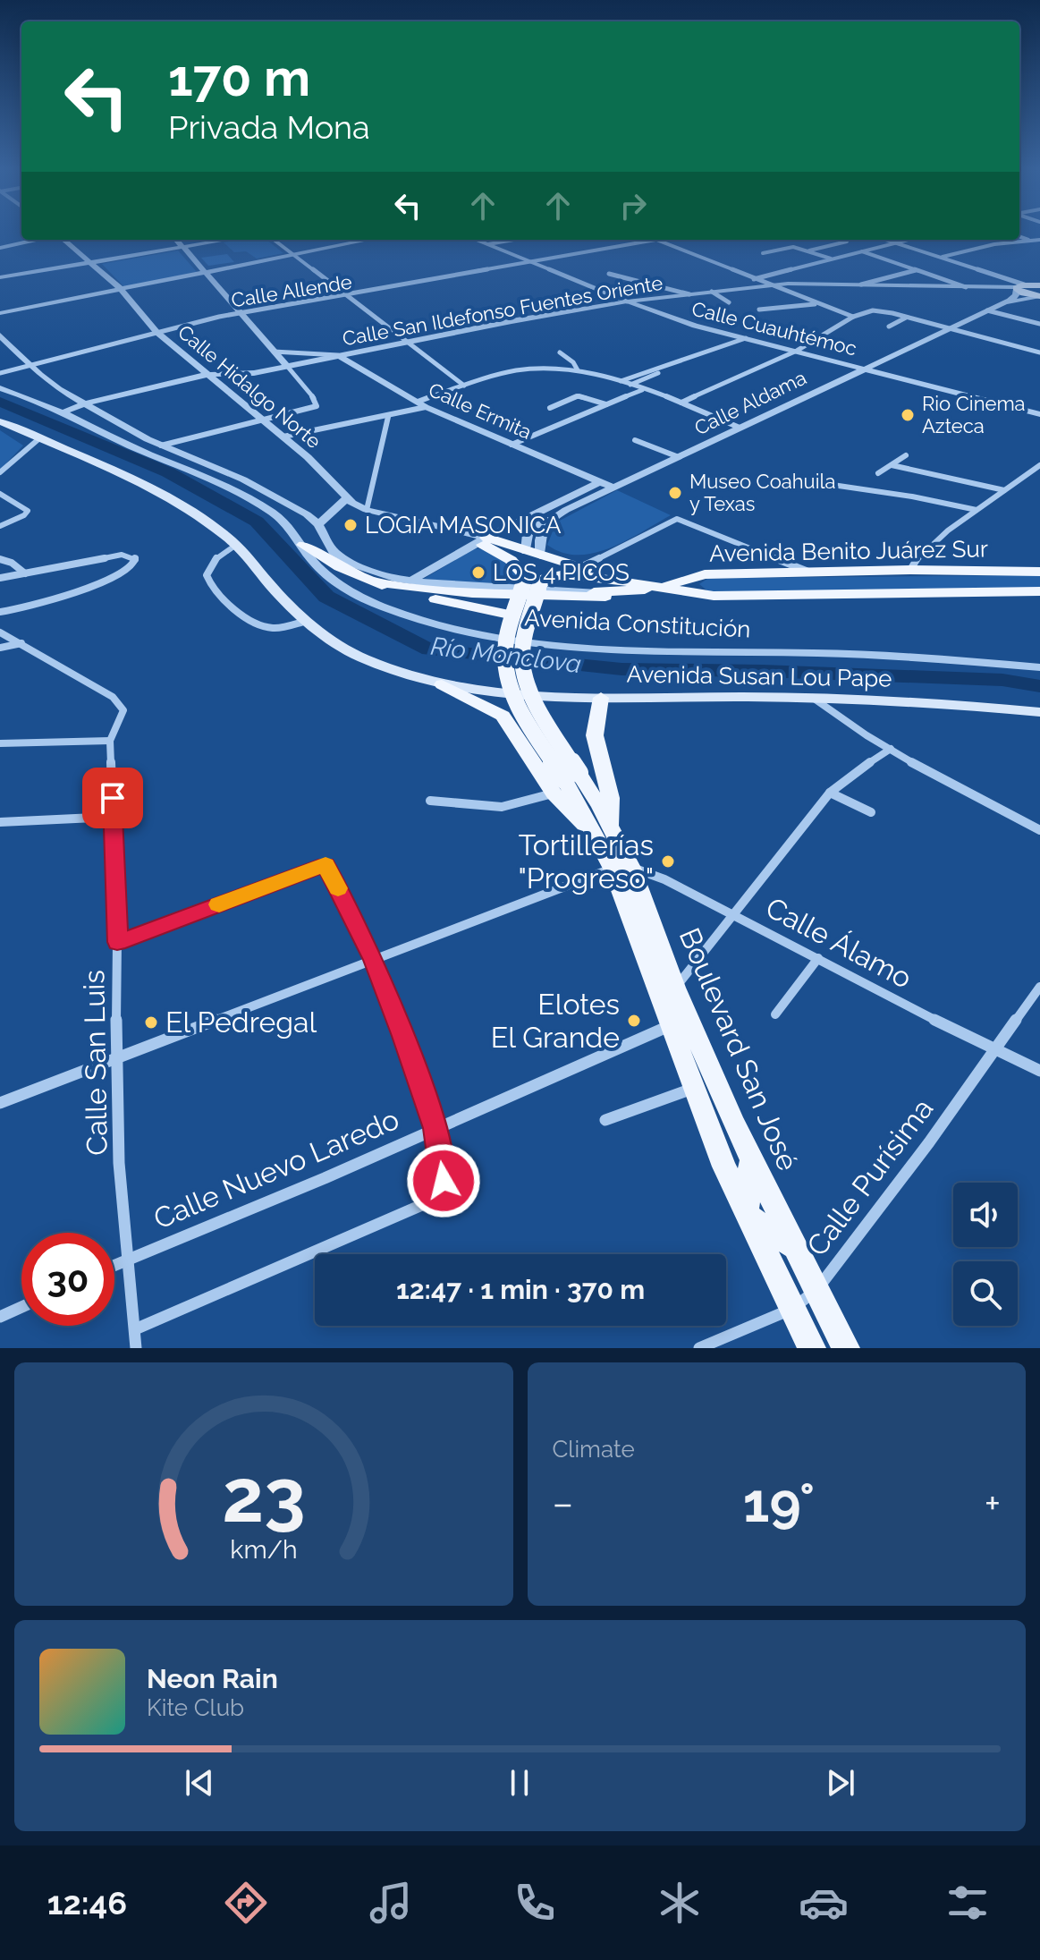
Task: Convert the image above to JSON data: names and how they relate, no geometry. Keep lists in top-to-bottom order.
{
  "streets": {
    "main road": ["Avenida Benito Juárez Sur", "Avenida Susan Lou Pape", "Boulevard San José"],
    "street": [
      "Calle Allende",
      "Calle San Ildefonso Fuentes Oriente",
      "Calle Cuauhtémoc",
      "Calle Hidalgo Norte",
      "Calle Aldama",
      "Calle Ermita",
      "Avenida Constitución",
      "Calle Álamo",
      "Calle San Luis",
      "Calle Nuevo Laredo",
      "Calle Purísima"
    ]
  },
  "crossings": [
    ["Calle Allende", "Calle Cuauhtémoc"],
    ["Calle Allende", "Calle Hidalgo Norte"],
    ["Calle San Ildefonso Fuentes Oriente", "Calle Cuauhtémoc"],
    ["Calle San Ildefonso Fuentes Oriente", "Calle Hidalgo Norte"],
    ["Calle San Ildefonso Fuentes Oriente", "Calle Aldama"],
    ["Calle San Ildefonso Fuentes Oriente", "Calle Ermita"],
    ["Calle San Ildefonso Fuentes Oriente", "Avenida Constitución"],
    ["Calle Cuauhtémoc", "Calle Aldama"],
    ["Calle Aldama", "Calle Ermita"],
    ["Calle Álamo", "Boulevard San José"],
    ["Calle Álamo", "Calle Purísima"],
    ["Boulevard San José", "Calle Nuevo Laredo"],
    ["Boulevard San José", "Calle Purísima"],
    ["Calle San Luis", "Calle Nuevo Laredo"]
  ],
  "water": ["Río Monclova"],
  "places": [
    "Rio Cinema Azteca",
    "Museo Coahuila y Texas",
    "LOGIA MASONICA",
    "LOS 4 PICOS",
    "Tortillerías \"Progreso\"",
    "Elotes El Grande",
    "El Pedregal"
  ],
  "page": {
    "turn": ["170 m", "Privada Mona"],
    "limit": "30",
    "trip": "12:47 · 1 min · 370 m",
    "tile": "Climate",
    "heat": ["−", "19°", "+"],
    "song": ["Neon Rain", "Kite Club"],
    "tabs": "12:46",
    "gauge": ["23", "km/h"]
  }
}
